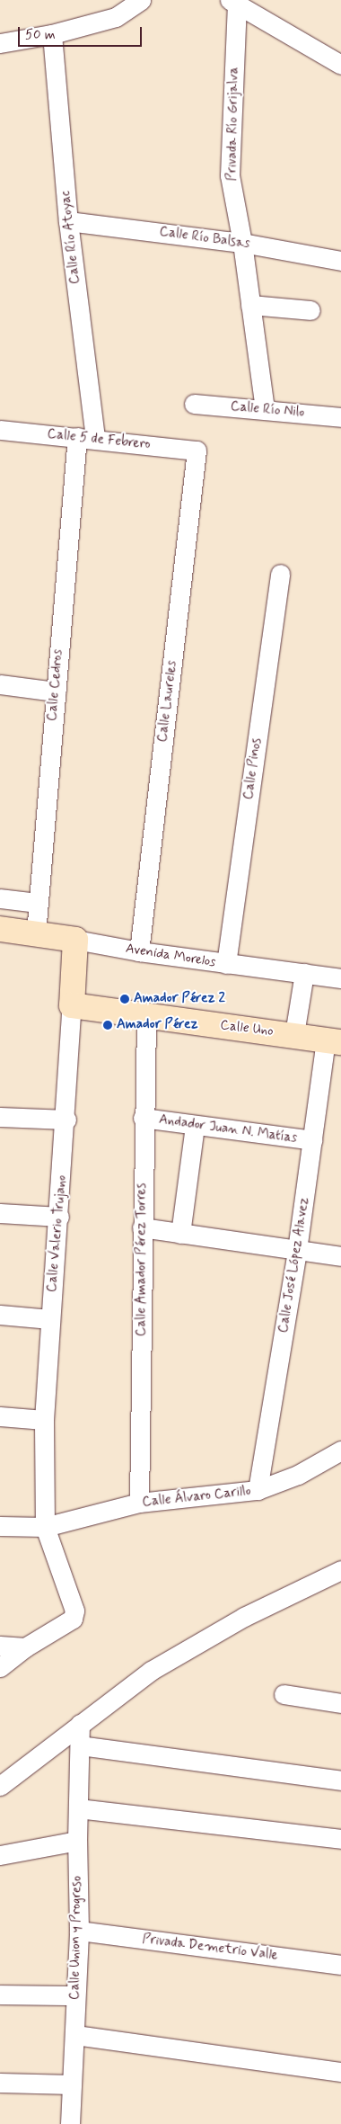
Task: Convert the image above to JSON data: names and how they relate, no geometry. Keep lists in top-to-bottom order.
{
  "streets": {
    "street": [
      "Privada Río Grijalva",
      "Calle Río Atoyac",
      "Calle Río Balsas",
      "Calle Río Nilo",
      "Calle 5 de Febrero",
      "Calle Cedros",
      "Calle Laureles",
      "Calle Pinos",
      "Avenida Morelos",
      "Calle Uno",
      "Andador Juan N. Matías",
      "Calle Valerio Trujano",
      "Calle Amador Pérez Torres",
      "Calle José López Alavez",
      "Calle Álvaro Carillo",
      "Calle Union y Progreso",
      "Privada Demetrio Valle"
    ]
  },
  "crossings": [
    ["Privada Río Grijalva", "Calle Río Balsas"],
    ["Privada Río Grijalva", "Calle Río Nilo"],
    ["Calle Río Atoyac", "Calle Río Balsas"],
    ["Calle Río Atoyac", "Calle 5 de Febrero"],
    ["Calle Río Atoyac", "Calle Cedros"],
    ["Calle 5 de Febrero", "Calle Cedros"],
    ["Calle 5 de Febrero", "Calle Laureles"],
    ["Calle Cedros", "Avenida Morelos"],
    ["Calle Laureles", "Avenida Morelos"],
    ["Calle Pinos", "Avenida Morelos"],
    ["Avenida Morelos", "Calle Valerio Trujano"],
    ["Calle Uno", "Calle Valerio Trujano"],
    ["Calle Uno", "Calle Amador Pérez Torres"],
    ["Calle Uno", "Calle José López Alavez"],
    ["Andador Juan N. Matías", "Calle Amador Pérez Torres"],
    ["Andador Juan N. Matías", "Calle José López Alavez"],
    ["Calle Valerio Trujano", "Calle Álvaro Carillo"],
    ["Calle Amador Pérez Torres", "Calle Álvaro Carillo"],
    ["Calle José López Alavez", "Calle Álvaro Carillo"],
    ["Calle Union y Progreso", "Privada Demetrio Valle"]
  ],
  "places": ["Amador Pérez 2", "Amador Pérez"],
  "scale_bar": "50 m"
}
